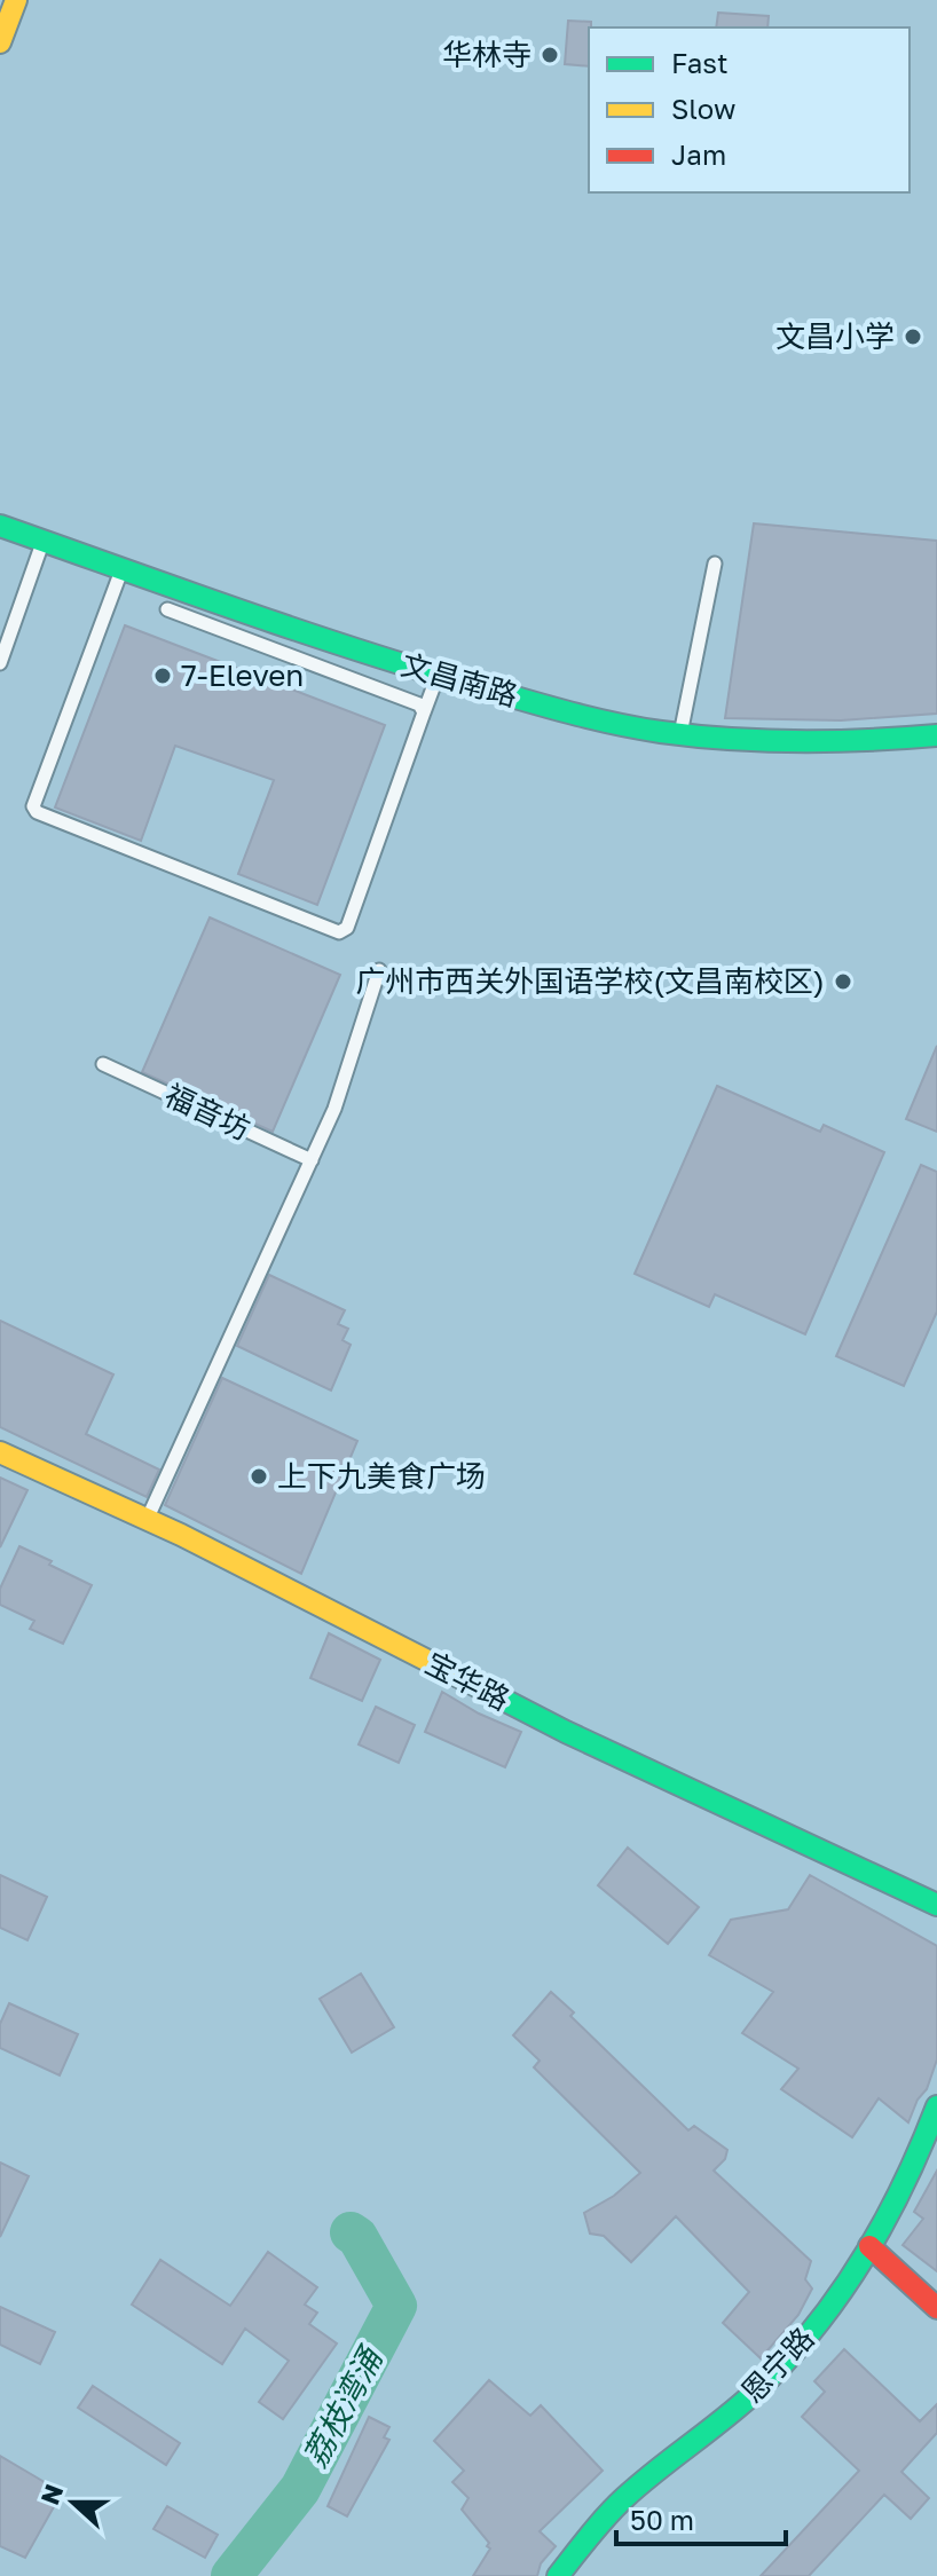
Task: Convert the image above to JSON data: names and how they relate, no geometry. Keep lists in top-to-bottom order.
{
  "streets": {
    "street": ["文昌南路", "宝华路", "恩宁路"],
    "lane": ["福音坊"]
  },
  "water": ["荔枝湾涌"],
  "places": [
    "华林寺",
    "文昌小学",
    "7-Eleven",
    "广州市西关外国语学校(文昌南校区)",
    "上下九美食广场"
  ],
  "legend": ["Fast", "Slow", "Jam"],
  "scale_bar": "50 m",
  "north": "left"
}
